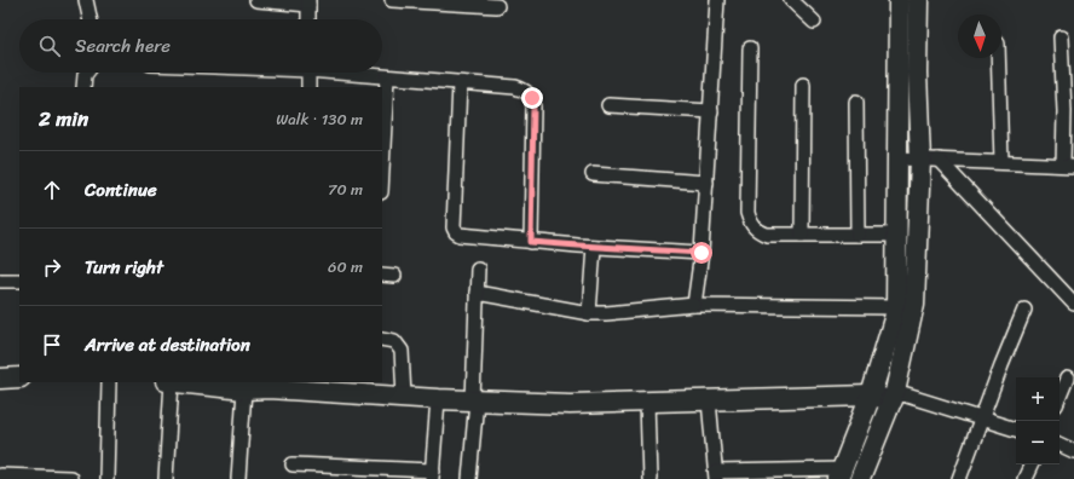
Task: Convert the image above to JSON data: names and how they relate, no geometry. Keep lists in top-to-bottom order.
{
  "north": "bottom",
  "page": {
    "search": "Search here",
    "heading": ["2 min", "Walk · 130 m"],
    "list": [
      ["Continue", "70 m"],
      ["Turn right", "60 m"],
      "Arrive at destination"
    ],
    "map_buttons": ["+", "−"]
  }
}
